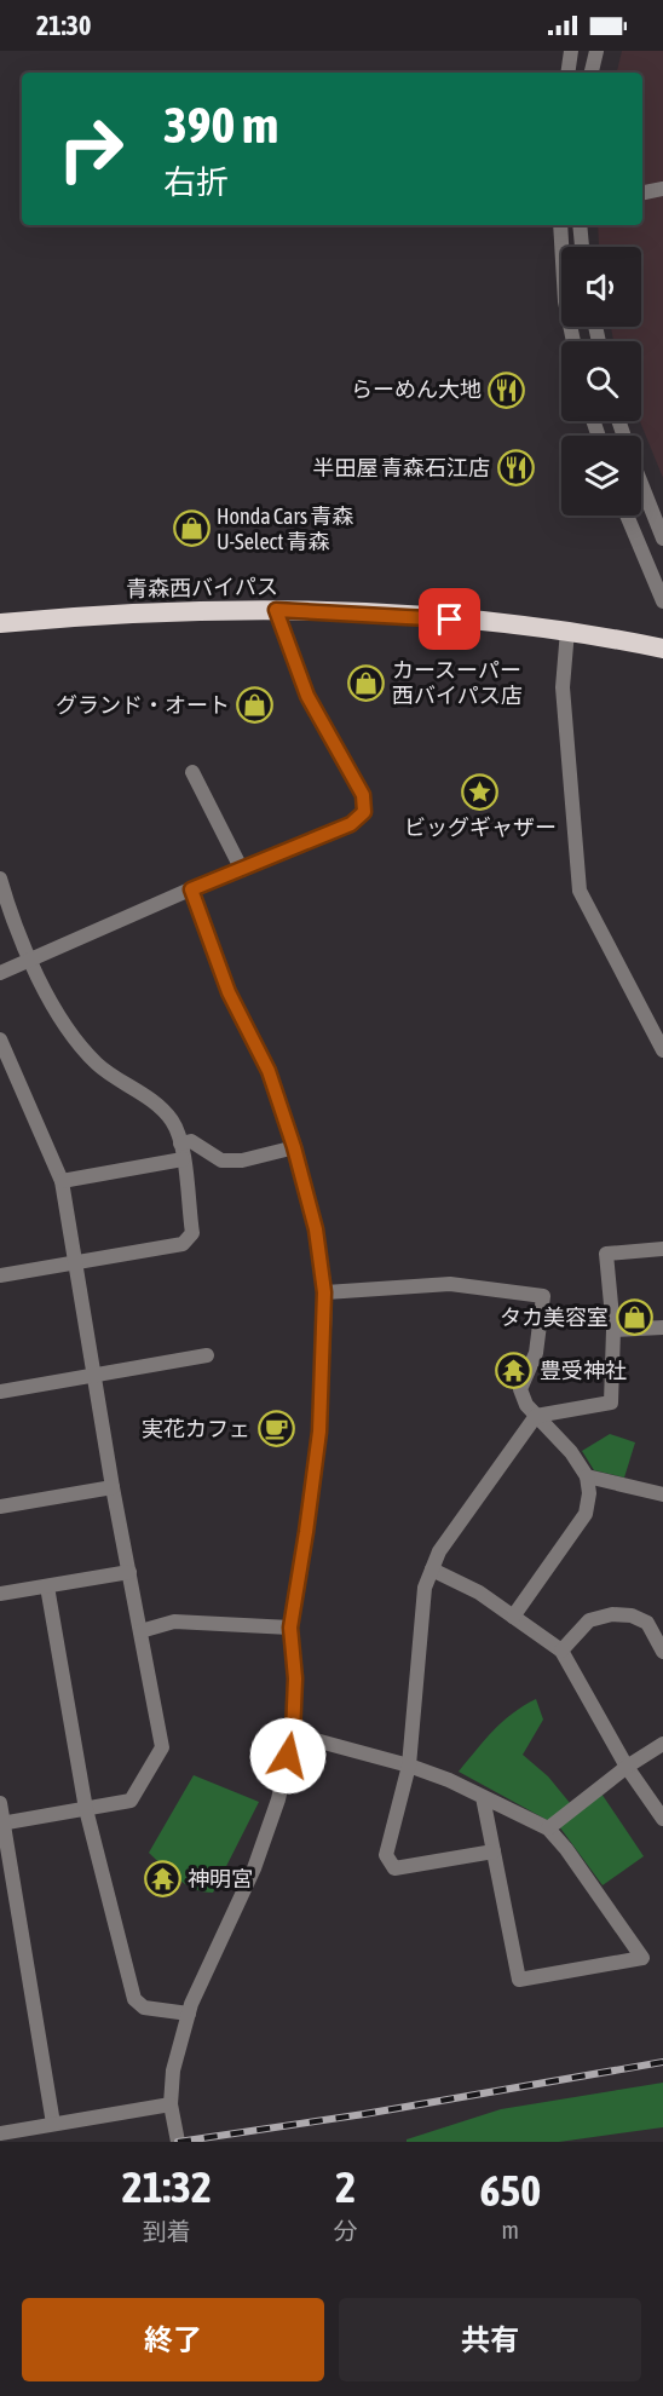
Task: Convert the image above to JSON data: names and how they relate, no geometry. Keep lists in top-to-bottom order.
{
  "streets": {
    "highway": ["青森西バイパス"]
  },
  "places": {
    "restaurant": ["らーめん大地", "半田屋 青森石江店"],
    "shop": [
      "Honda Cars 青森 U-Select 青森",
      "カースーパー 西バイパス店",
      "グランド・オート",
      "タカ美容室"
    ],
    "place": ["ビッグギャザー"],
    "temple": ["豊受神社", "神明宮"],
    "cafe": ["実花カフェ"]
  },
  "page": {
    "status": "21:30",
    "turn": ["390 m", "右折"],
    "eta": [
      "21:32",
      "到着",
      "2",
      "分",
      "650",
      "m"
    ],
    "buttons": ["終了", "共有"]
  }
}
